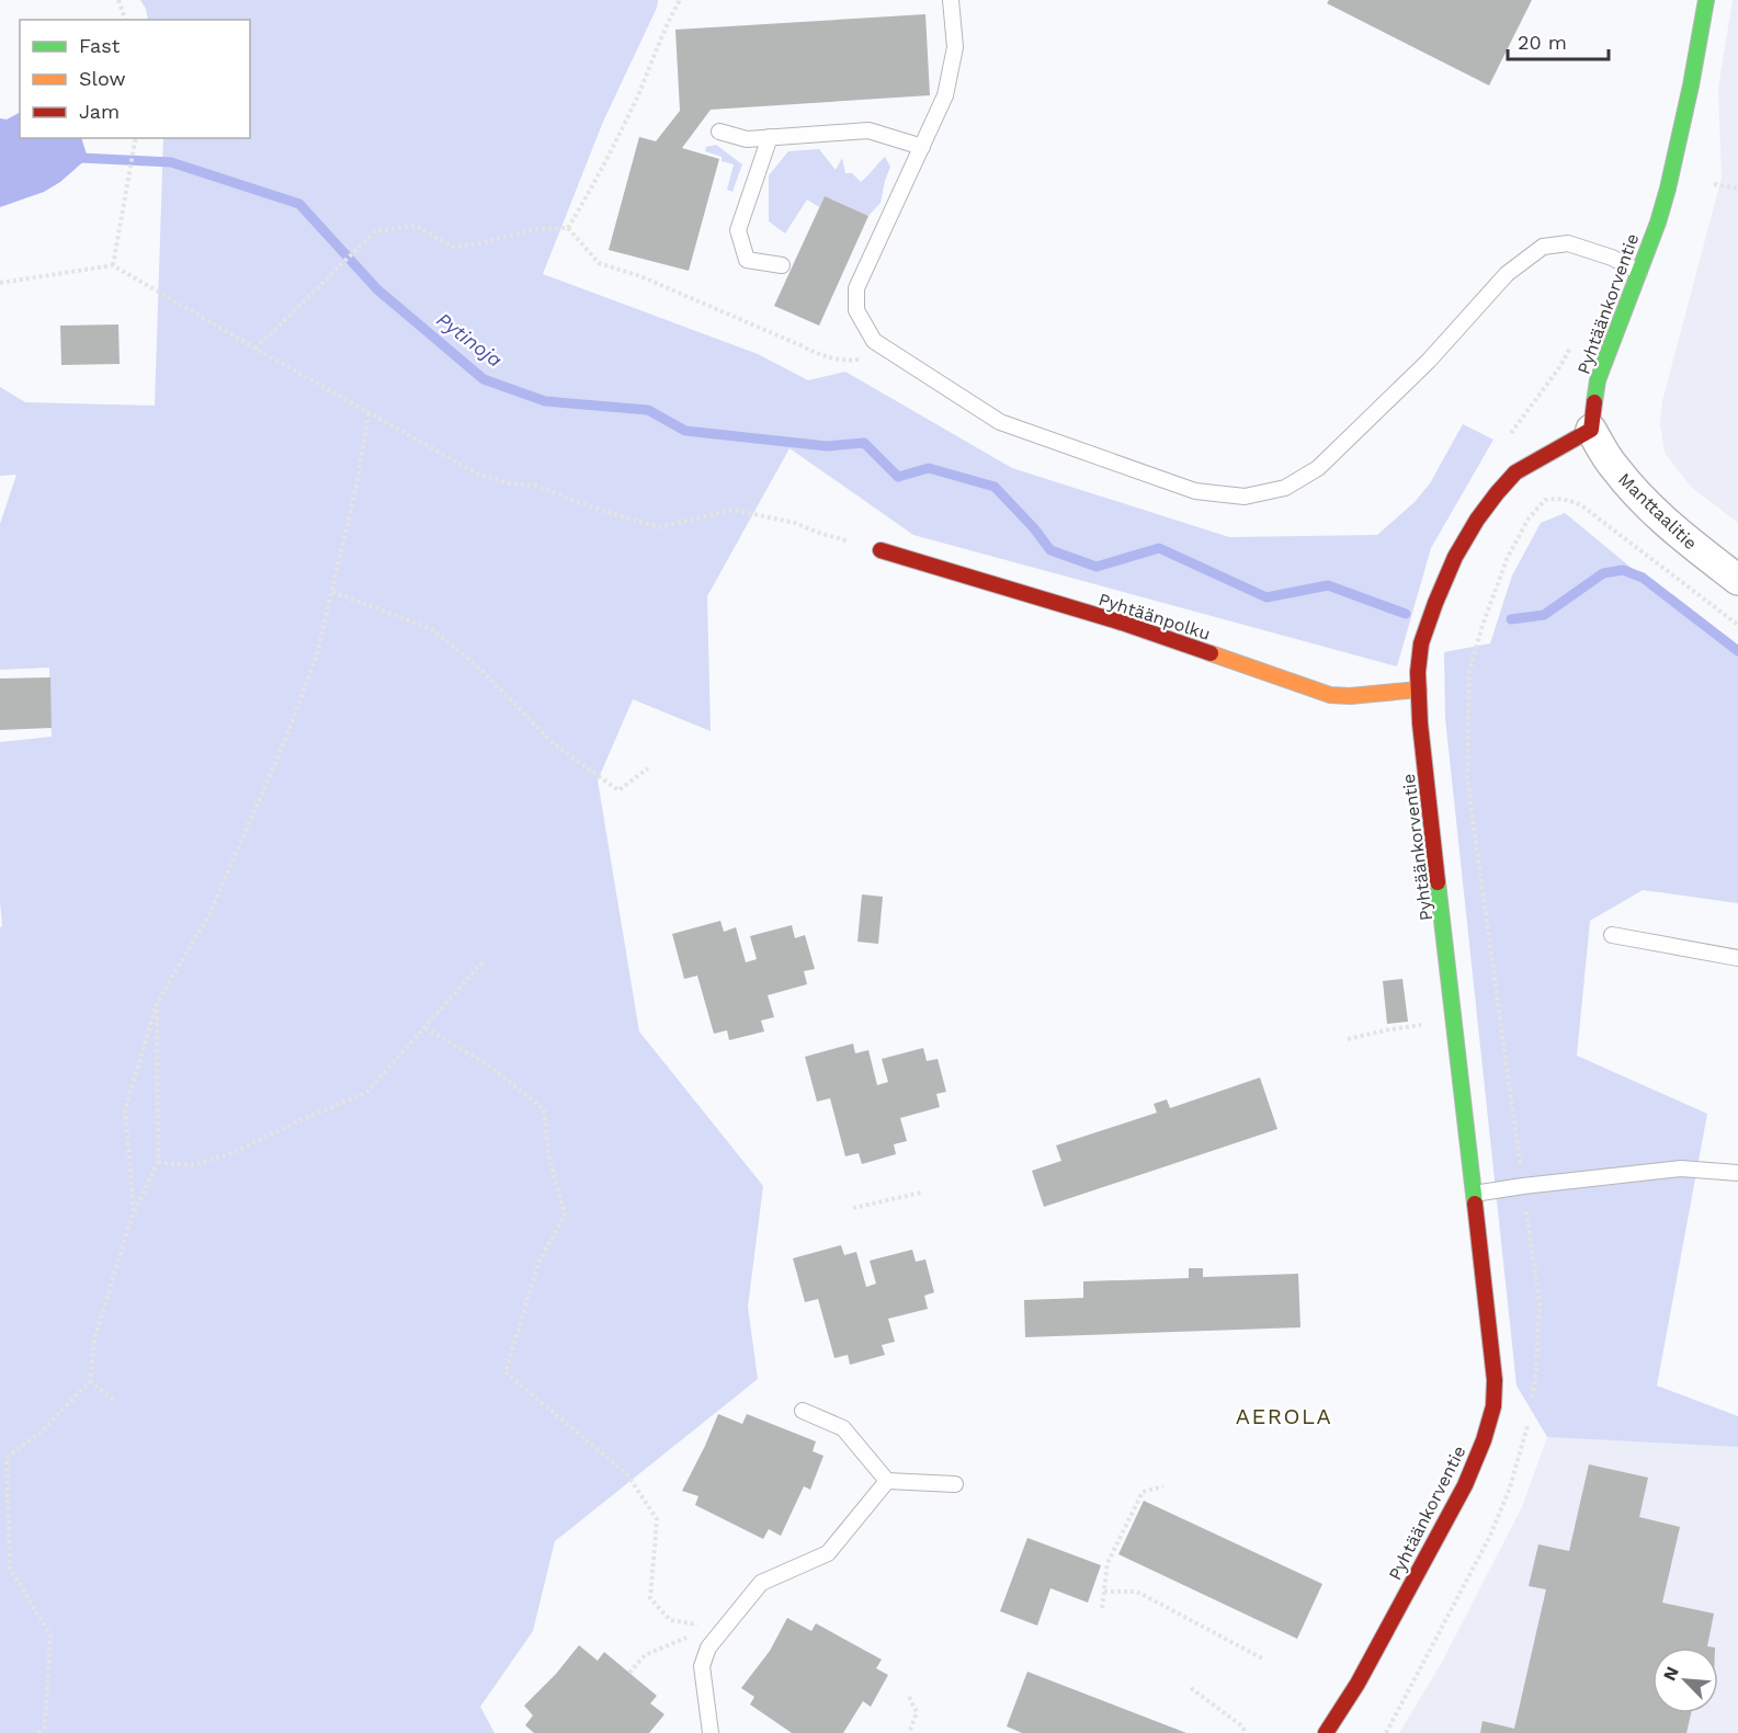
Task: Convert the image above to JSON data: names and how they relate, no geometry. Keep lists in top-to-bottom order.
{
  "streets": {
    "street": ["Pyhtäänkorventie", "Manttaalitie", "Pyhtäänpolku"]
  },
  "crossings": [
    ["Pyhtäänkorventie", "Manttaalitie"],
    ["Pyhtäänkorventie", "Pyhtäänpolku"]
  ],
  "districts": ["AEROLA"],
  "water": ["Pytinoja"],
  "legend": ["Fast", "Slow", "Jam"],
  "scale_bar": "20 m",
  "north": "top left"
}
